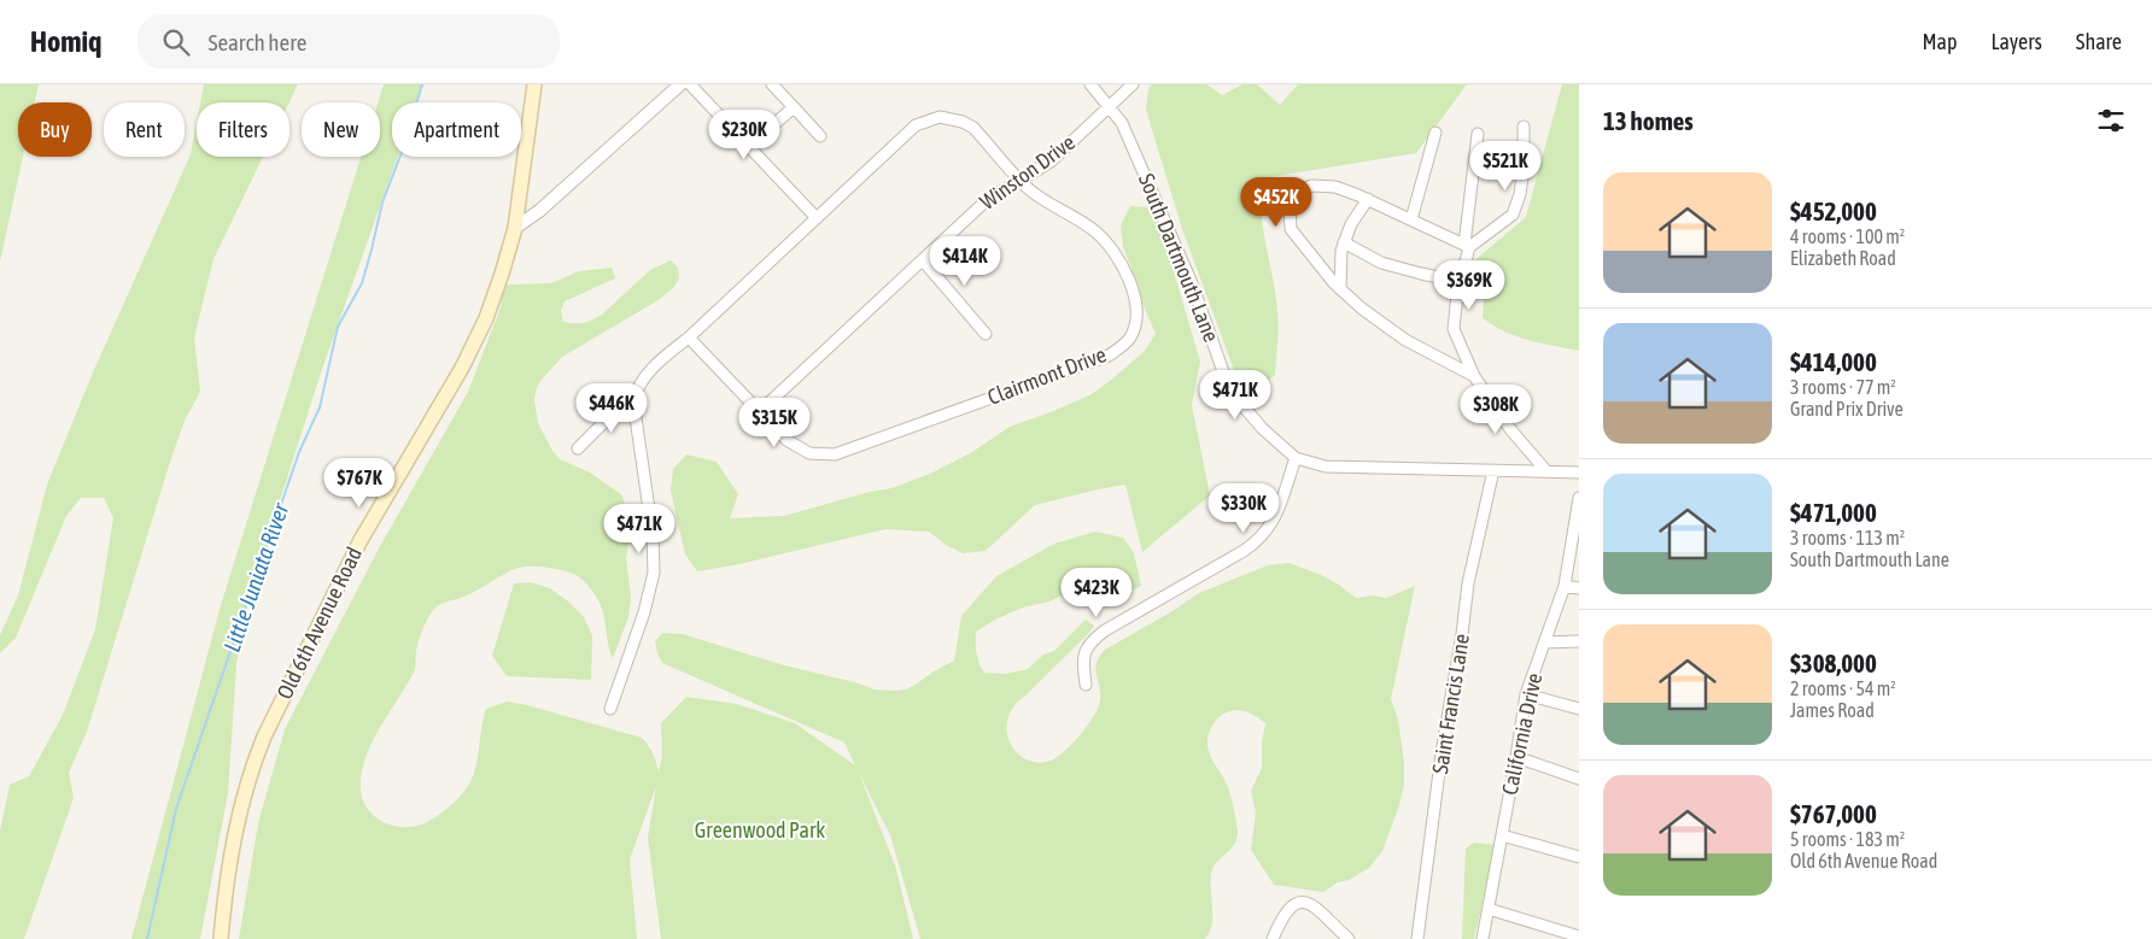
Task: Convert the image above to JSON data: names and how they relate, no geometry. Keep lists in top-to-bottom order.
{
  "streets": {
    "main road": ["Old 6th Avenue Road"],
    "street": [
      "Winston Drive",
      "South Dartmouth Lane",
      "Clairmont Drive",
      "Saint Francis Lane",
      "California Drive"
    ]
  },
  "crossings": [
    ["Winston Drive", "South Dartmouth Lane"],
    ["Winston Drive", "Clairmont Drive"],
    ["South Dartmouth Lane", "Saint Francis Lane"]
  ],
  "water": ["Little Juniata River"],
  "parks": ["Greenwood Park"],
  "page": {
    "header": "Homiq",
    "search": "Search here",
    "nav": ["Map", "Layers", "Share"],
    "heading": "13 homes",
    "chip": [
      "Buy",
      "Rent",
      "Filters",
      "New",
      "Apartment"
    ],
    "price": [
      "$230K",
      "$521K",
      "$452K",
      "$414K",
      "$369K",
      "$471K",
      "$446K",
      "$308K",
      "$315K",
      "$767K",
      "$330K",
      "$471K",
      "$423K"
    ],
    "list": [
      {
        "name": "$452,000",
        "note": "4 rooms · 100 m² · Elizabeth Road"
      },
      {
        "name": "$414,000",
        "note": "3 rooms · 77 m² · Grand Prix Drive"
      },
      {
        "name": "$471,000",
        "note": "3 rooms · 113 m² · South Dartmouth Lane"
      },
      {
        "name": "$308,000",
        "note": "2 rooms · 54 m² · James Road"
      },
      {
        "name": "$767,000",
        "note": "5 rooms · 183 m² · Old 6th Avenue Road"
      }
    ]
  }
}
